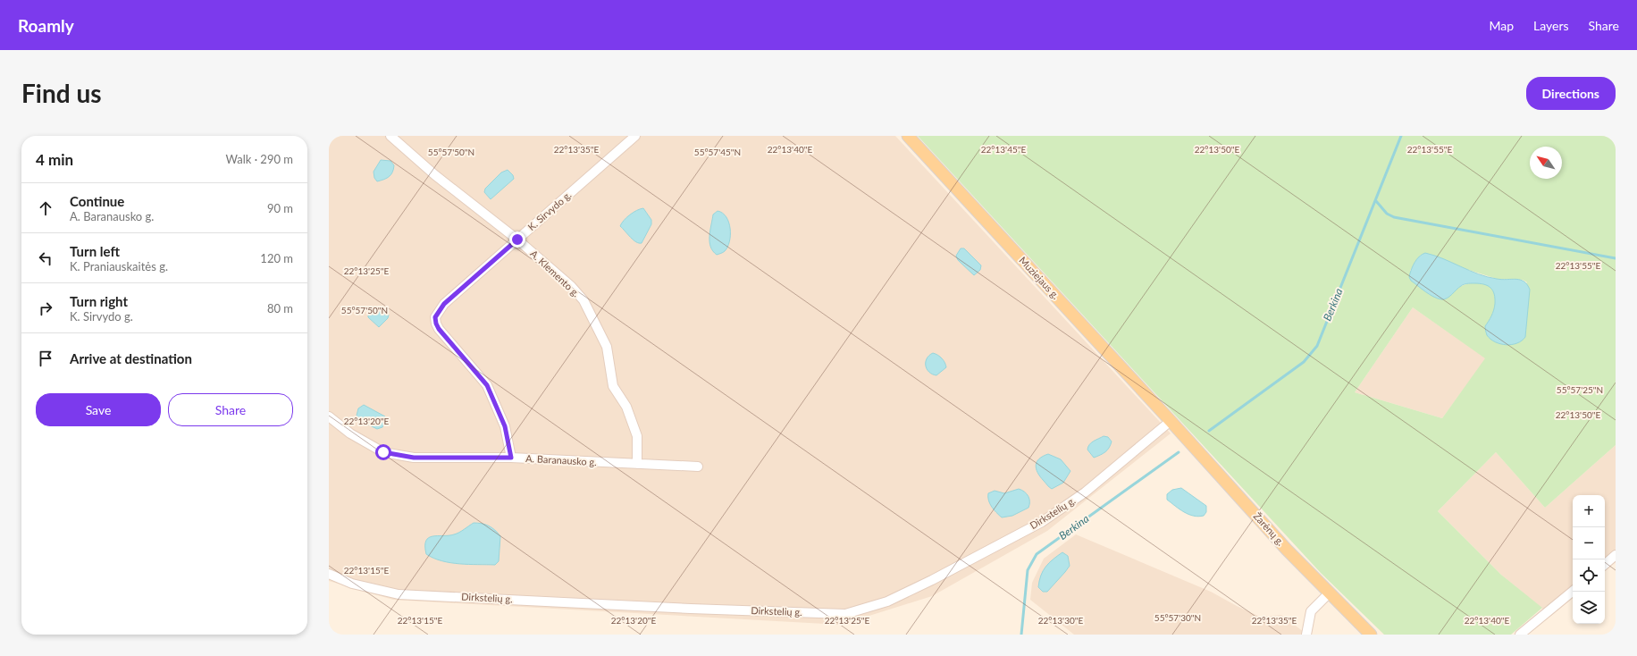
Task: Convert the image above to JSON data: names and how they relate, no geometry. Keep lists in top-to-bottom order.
{
  "streets": {
    "main road": ["Muziejaus g.", "Žarėnų g."],
    "street": [
      "K. Sirvydo g.",
      "A. Klemento g.",
      "A. Baranausko g.",
      "Dirkstelių g."
    ]
  },
  "crossings": [
    ["K. Sirvydo g.", "A. Klemento g."],
    ["K. Sirvydo g.", "A. Baranausko g."],
    ["A. Klemento g.", "A. Baranausko g."],
    ["Muziejaus g.", "Dirkstelių g."],
    ["Muziejaus g.", "Žarėnų g."],
    ["Dirkstelių g.", "Žarėnų g."]
  ],
  "water": ["Berkina"],
  "north": "top left",
  "page": {
    "header": "Roamly",
    "nav": ["Map", "Layers", "Share"],
    "buttons": [
      "Directions",
      ["Save", "Share"]
    ],
    "title": "Find us",
    "heading": ["4 min", "Walk · 290 m"],
    "list": [
      ["Continue", "A. Baranausko g.", "90 m"],
      ["Turn left", "K. Praniauskaitės g.", "120 m"],
      ["Turn right", "K. Sirvydo g.", "80 m"],
      "Arrive at destination"
    ],
    "map_buttons": ["+", "−"]
  },
  "coordinates": [
    "22°13'55\"E",
    "22°13'35\"E",
    "22°13'40\"E",
    "22°13'45\"E",
    "22°13'50\"E",
    "55°57'50\"N",
    "55°57'45\"N",
    "22°13'25\"E",
    "55°57'25\"N",
    "22°13'20\"E",
    "22°13'15\"E",
    "55°57'30\"N",
    "22°13'30\"E"
  ]
}
